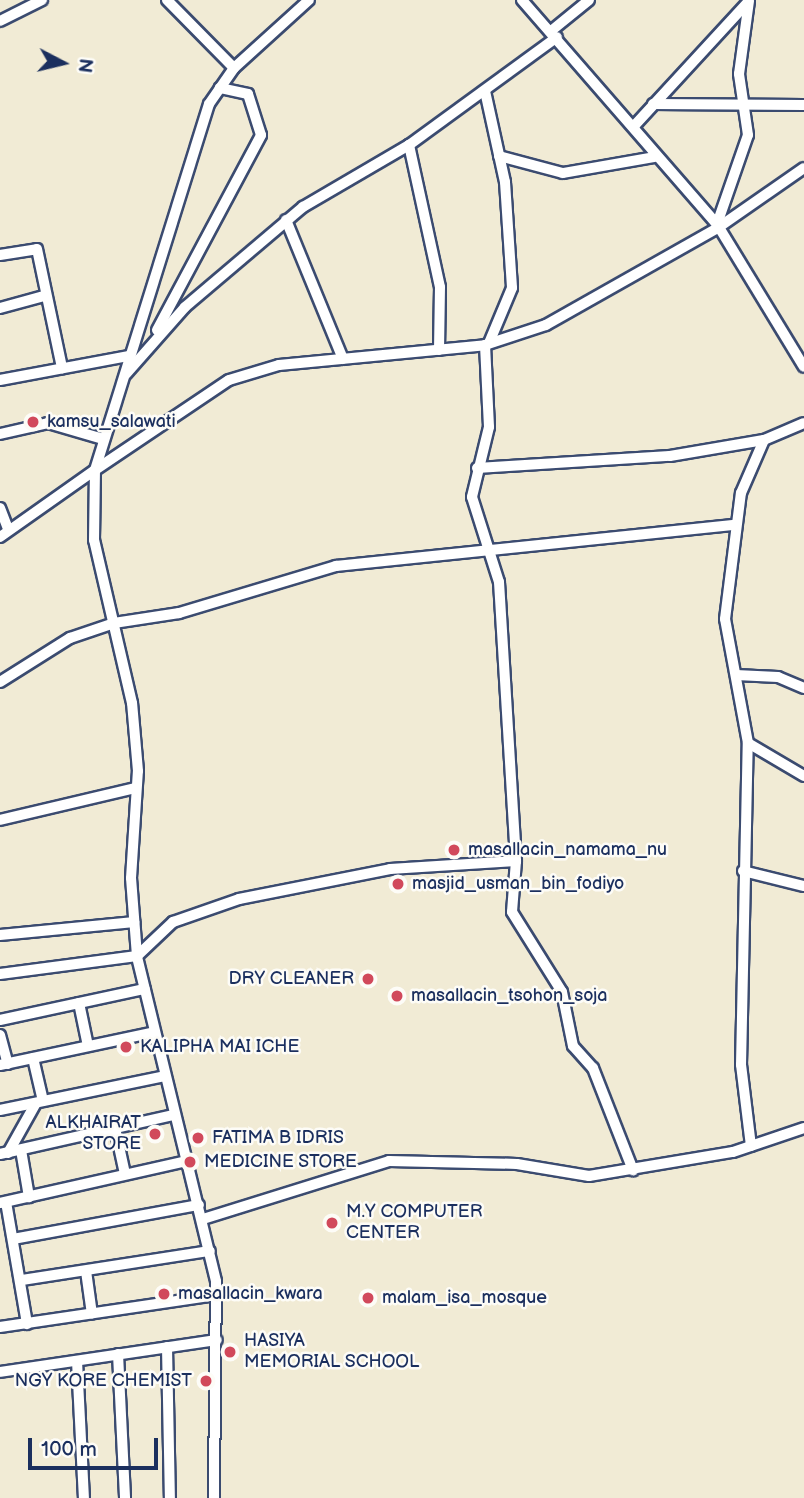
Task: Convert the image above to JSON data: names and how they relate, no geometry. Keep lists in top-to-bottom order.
{
  "places": [
    "kamsu_salawati",
    "masallacin_namama_nu",
    "masjid_usman_bin_fodiyo",
    "DRY CLEANER",
    "masallacin_tsohon_soja",
    "KALIPHA MAI ICHE",
    "ALKHAIRAT STORE",
    "FATIMA B IDRIS",
    "MEDICINE STORE",
    "M.Y COMPUTER CENTER",
    "masallacin_kwara",
    "malam_isa_mosque",
    "HASIYA MEMORIAL SCHOOL",
    "NGY KORE CHEMIST"
  ],
  "scale_bar": "100 m",
  "north": "right"
}
